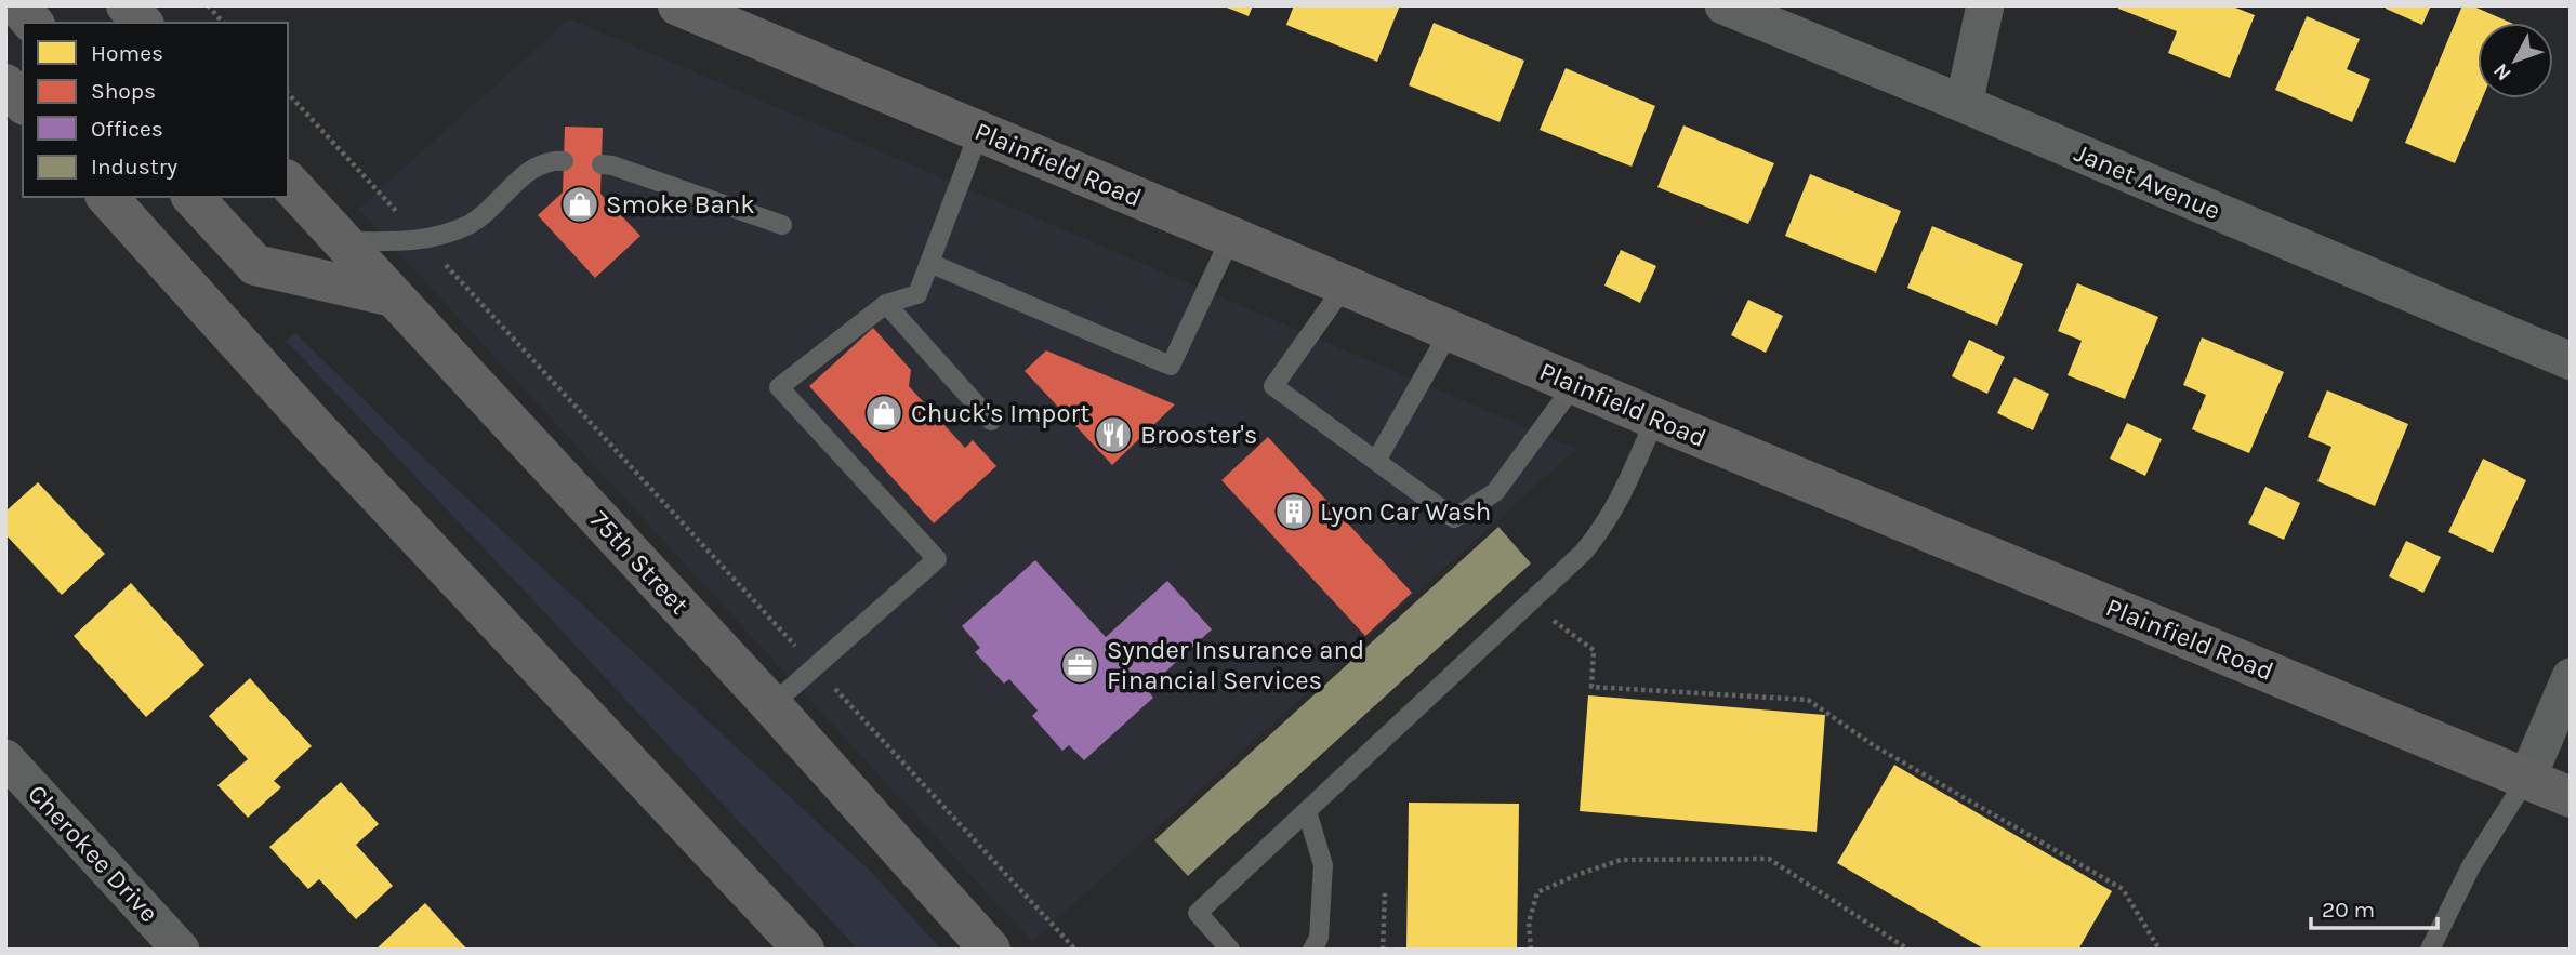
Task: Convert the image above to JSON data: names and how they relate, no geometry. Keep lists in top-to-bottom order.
{
  "streets": {
    "main road": ["Plainfield Road", "75th Street"],
    "street": ["Janet Avenue", "Cherokee Drive"]
  },
  "places": {
    "shop": ["Smoke Bank", "Chuck's Import"],
    "restaurant": ["Brooster's"],
    "building": ["Lyon Car Wash"],
    "office": ["Synder Insurance and Financial Services"]
  },
  "legend": [
    "Homes",
    "Shops",
    "Offices",
    "Industry"
  ],
  "scale_bar": "20 m",
  "north": "bottom left"
}
